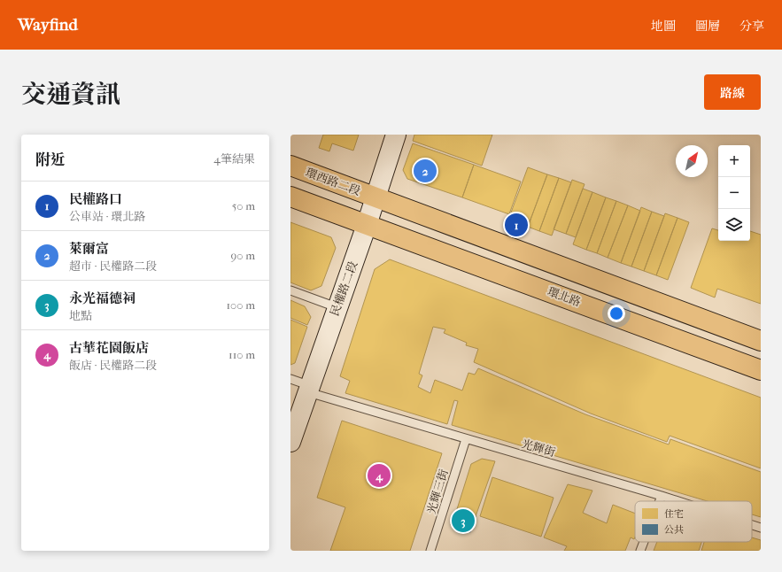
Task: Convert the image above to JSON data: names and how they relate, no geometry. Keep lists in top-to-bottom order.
{
  "streets": {
    "main road": ["環西路二段", "環北路"],
    "street": ["民權路二段"],
    "lane": ["光輝街", "光輝三街"]
  },
  "crossings": [
    ["環西路二段", "民權路二段"],
    ["民權路二段", "環北路"],
    ["民權路二段", "光輝街"],
    ["光輝街", "光輝三街"]
  ],
  "legend": ["住宅", "公共"],
  "north": "top right",
  "page": {
    "header": "Wayfind",
    "nav": ["地圖", "圖層", "分享"],
    "title": "交通資訊",
    "buttons": "路線",
    "heading": ["附近", "4筆結果"],
    "map_buttons": ["+", "−"],
    "pins": [
      "2",
      "1",
      "4",
      "3"
    ],
    "list": [
      {
        "mark": "1",
        "name": "民權路口",
        "note": "公車站 · 環北路",
        "value": "50 m"
      },
      {
        "mark": "2",
        "name": "萊爾富",
        "note": "超市 · 民權路二段",
        "value": "90 m"
      },
      {
        "mark": "3",
        "name": "永光福德祠",
        "note": "地點",
        "value": "100 m"
      },
      {
        "mark": "4",
        "name": "古華花園飯店",
        "note": "飯店 · 民權路二段",
        "value": "110 m"
      }
    ]
  }
}
